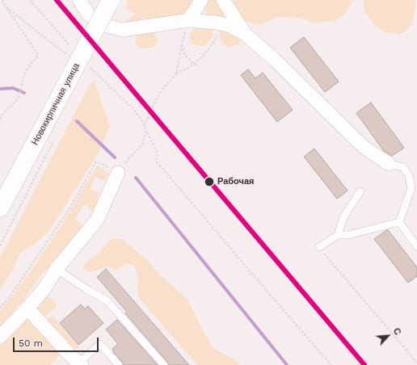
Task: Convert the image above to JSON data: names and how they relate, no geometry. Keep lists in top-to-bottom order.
{
  "streets": {
    "main road": ["Новокирпичная улица"]
  },
  "places": ["Рабочая"],
  "scale_bar": "50 m",
  "north": "top right"
}
